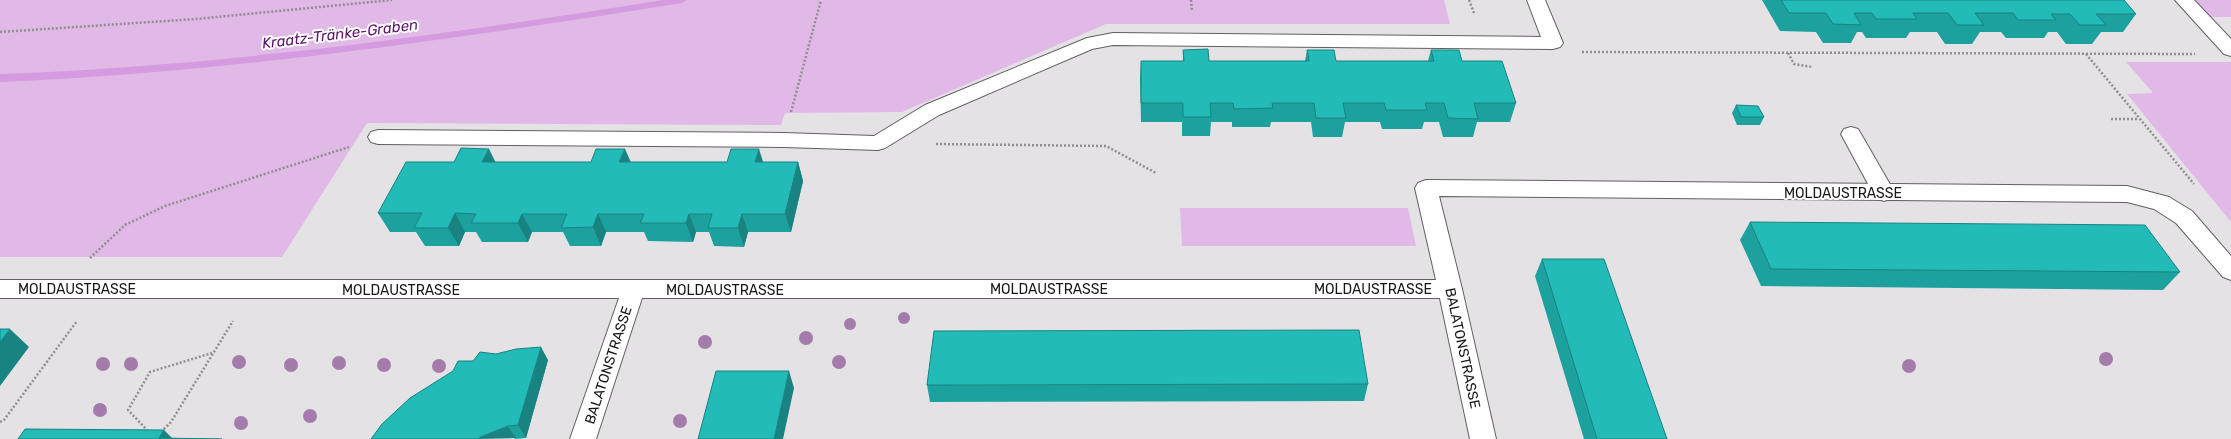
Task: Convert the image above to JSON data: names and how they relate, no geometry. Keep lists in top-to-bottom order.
{
  "streets": {
    "street": ["MOLDAUSTRASSE", "BALATONSTRASSE"]
  },
  "crossings": [
    ["MOLDAUSTRASSE", "BALATONSTRASSE"]
  ],
  "water": ["Kraatz-Tränke-Graben"]
}
